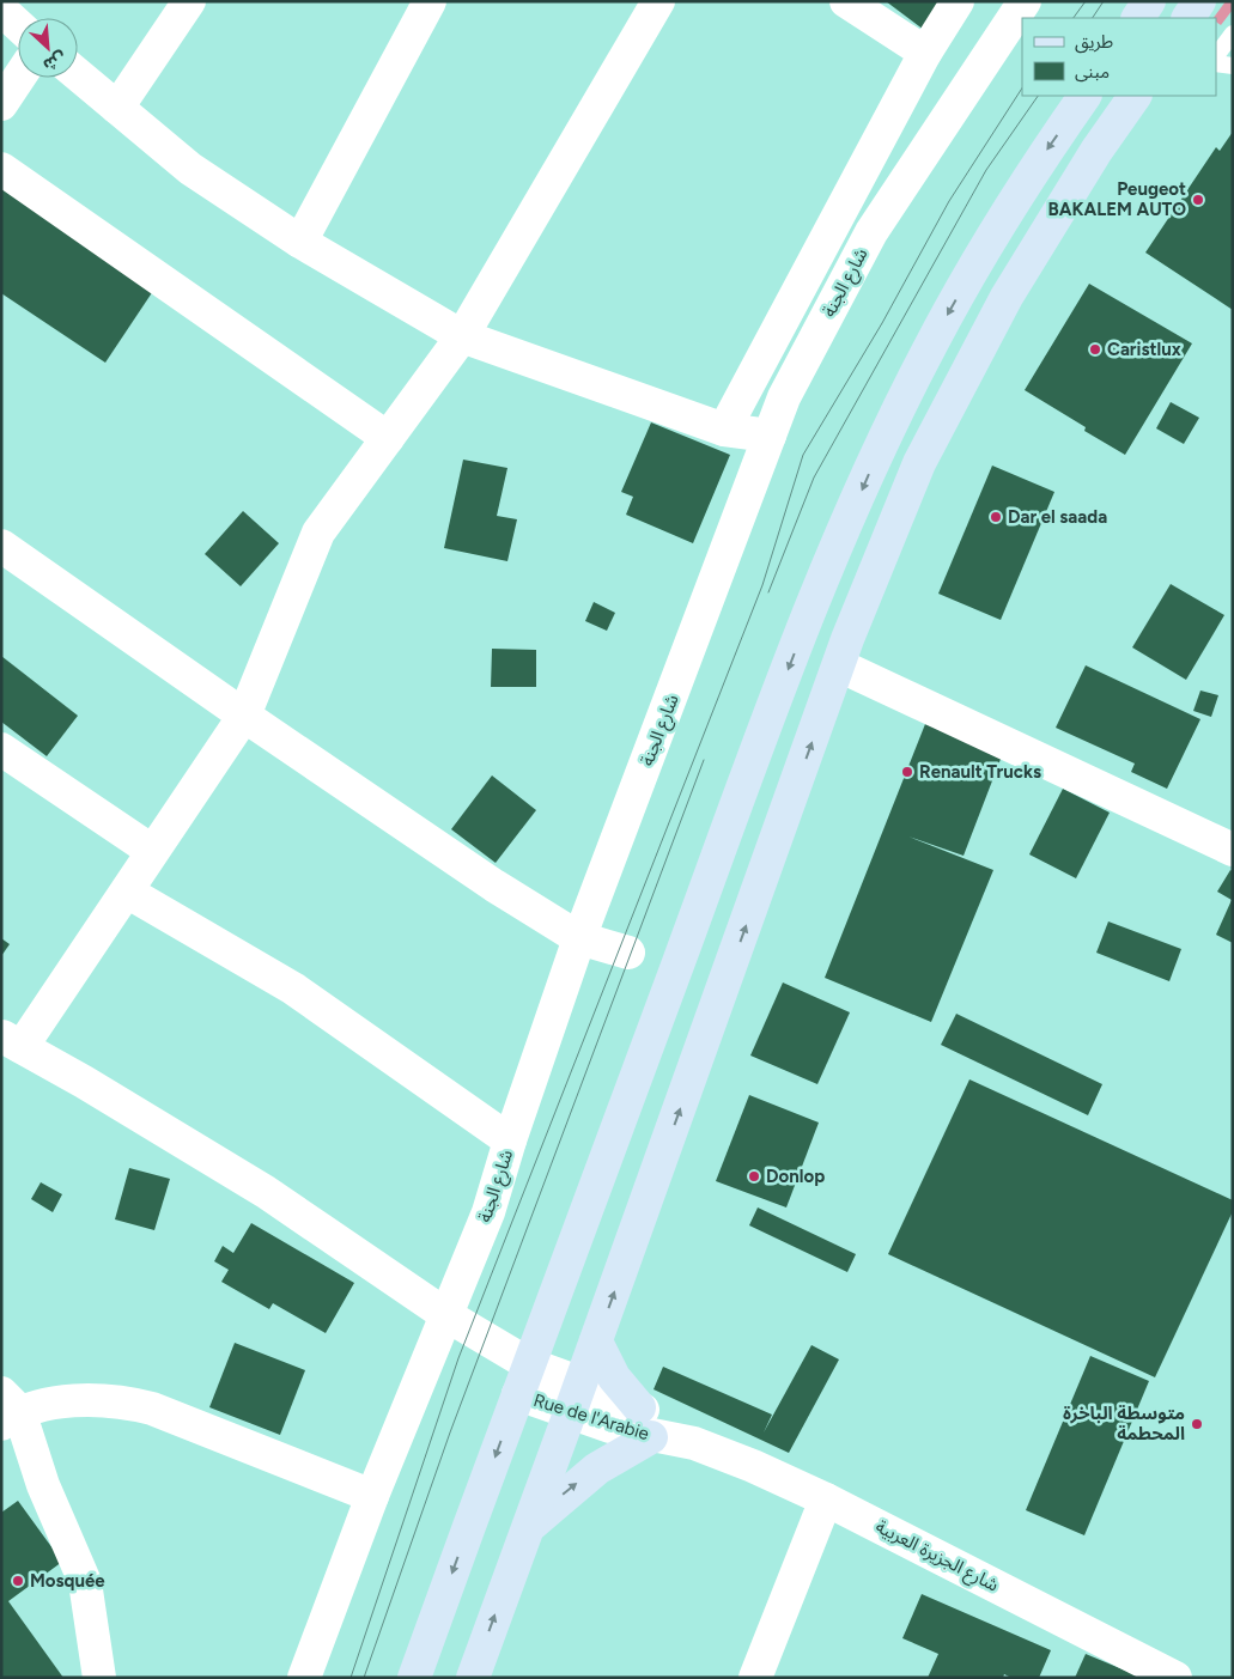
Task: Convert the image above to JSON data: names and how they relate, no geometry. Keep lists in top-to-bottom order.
{
  "streets": {
    "street": ["شارع الجنة", "Rue de l'Arabie", "شارع الجزيرة العربية"]
  },
  "crossings": [
    ["شارع الجنة", "Rue de l'Arabie"],
    ["Rue de l'Arabie", "شارع الجزيرة العربية"]
  ],
  "places": [
    "Peugeot BAKALEM AUTO",
    "Caristlux",
    "Dar el saada",
    "Renault Trucks",
    "Donlop",
    "متوسطة الباخرة المحطمة",
    "Mosquée"
  ],
  "legend": ["طريق", "مبنى"],
  "north": "bottom right"
}
